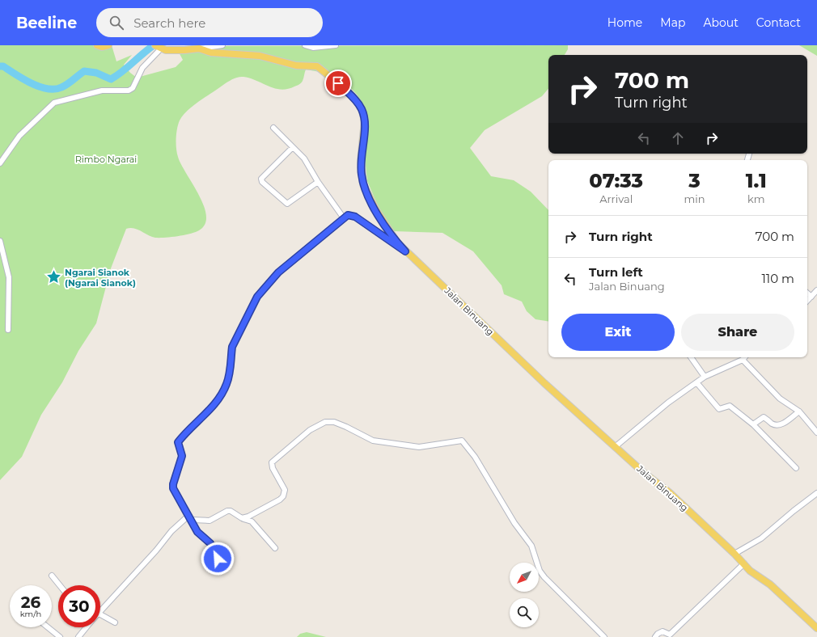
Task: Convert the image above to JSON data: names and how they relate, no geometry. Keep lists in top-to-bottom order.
{
  "streets": {
    "main road": ["Jalan Binuang"]
  },
  "parks": ["Rimbo Ngarai"],
  "places": {
    "place": ["Ngarai Sianok (Ngarai Sianok)"]
  },
  "north": "bottom left",
  "page": {
    "header": "Beeline",
    "search": "Search here",
    "nav": [
      "Home",
      "Map",
      "About",
      "Contact"
    ],
    "turn": ["700 m", "Turn right"],
    "eta": [
      "07:33",
      "Arrival",
      "3",
      "min",
      "1.1",
      "km"
    ],
    "list": [
      {
        "name": "Turn right",
        "value": "700 m"
      },
      {
        "name": "Turn left",
        "note": "Jalan Binuang",
        "value": "110 m"
      }
    ],
    "buttons": ["Exit", "Share"],
    "speed": "26 km/h",
    "limit": "30"
  }
}
